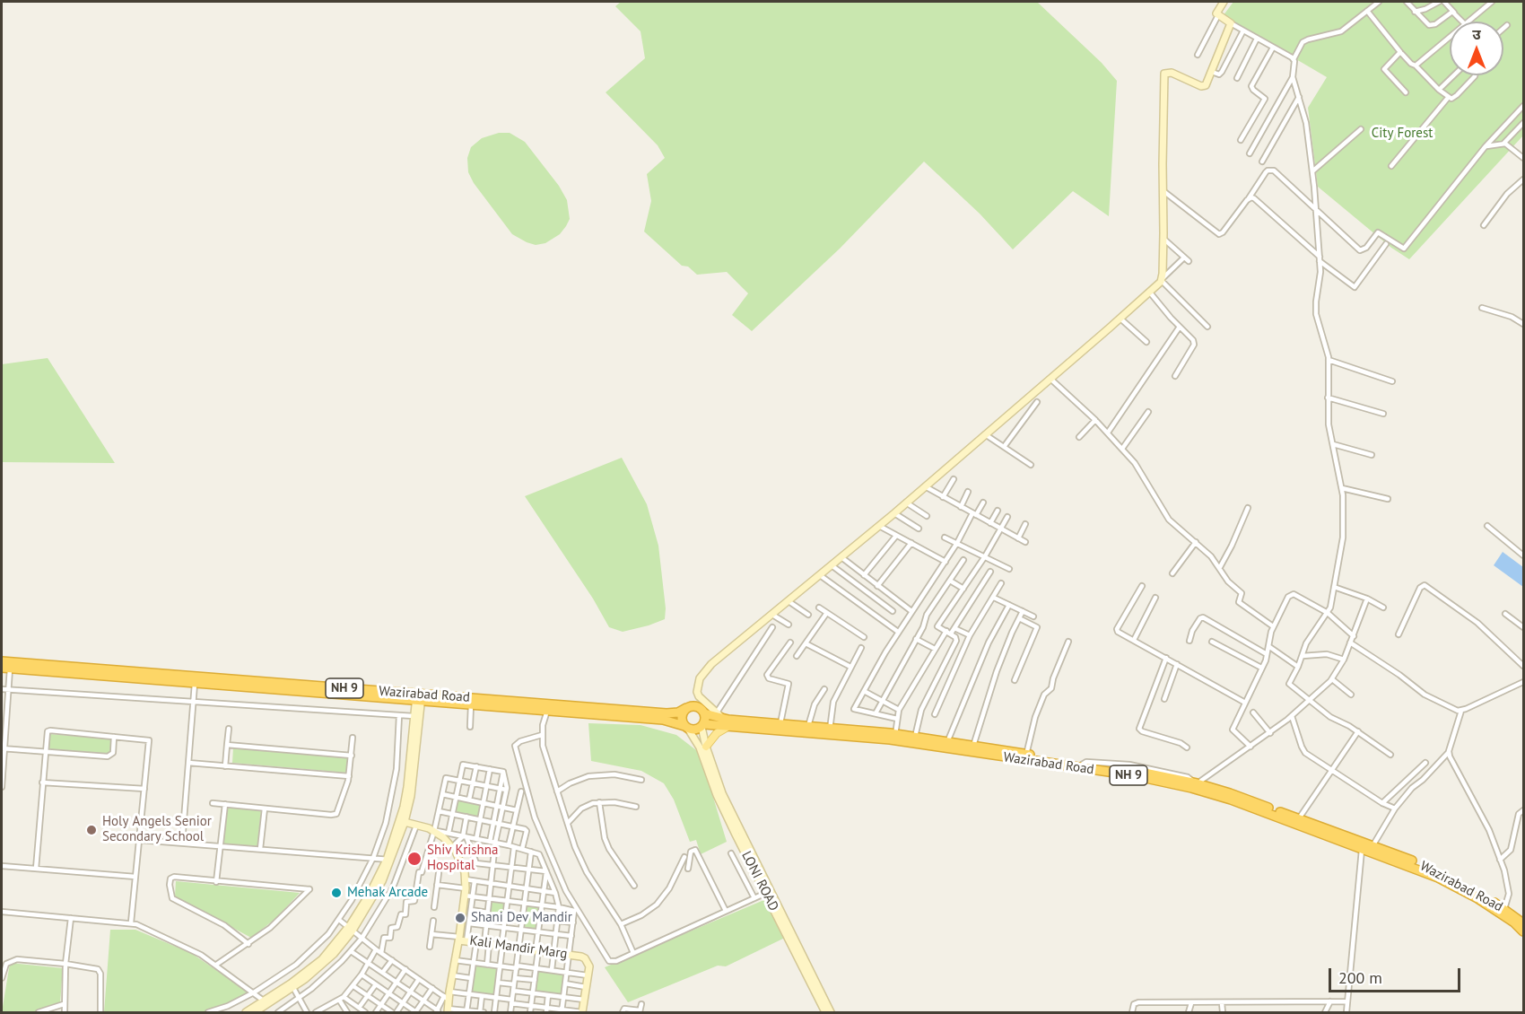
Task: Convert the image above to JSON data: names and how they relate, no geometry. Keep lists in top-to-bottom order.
{
  "streets": {
    "highway": ["NH 9", "Wazirabad Road"],
    "street": ["LONI ROAD", "Kali Mandir Marg"]
  },
  "parks": ["City Forest"],
  "places": [
    "Holy Angels Senior Secondary School",
    "Shiv Krishna Hospital",
    "Mehak Arcade",
    "Shani Dev Mandir"
  ],
  "scale_bar": "200 m",
  "north": "top"
}
